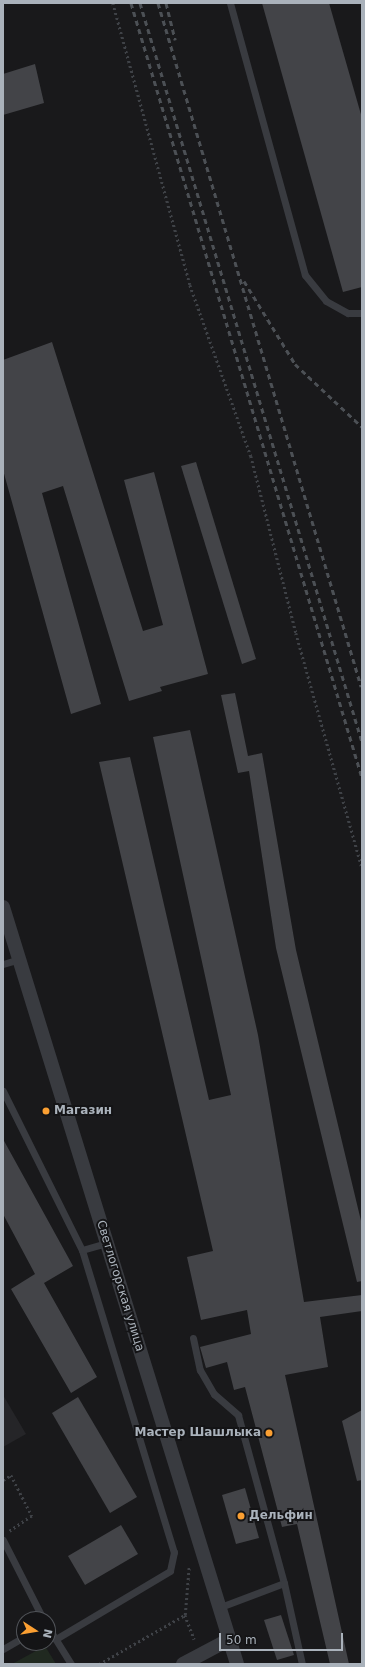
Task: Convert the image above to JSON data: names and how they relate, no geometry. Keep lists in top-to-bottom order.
{
  "streets": {
    "street": ["Светлогорская улица"]
  },
  "places": ["Магазин", "Мастер Шашлыка", "Дельфин"],
  "scale_bar": "50 m",
  "north": "right"
}
